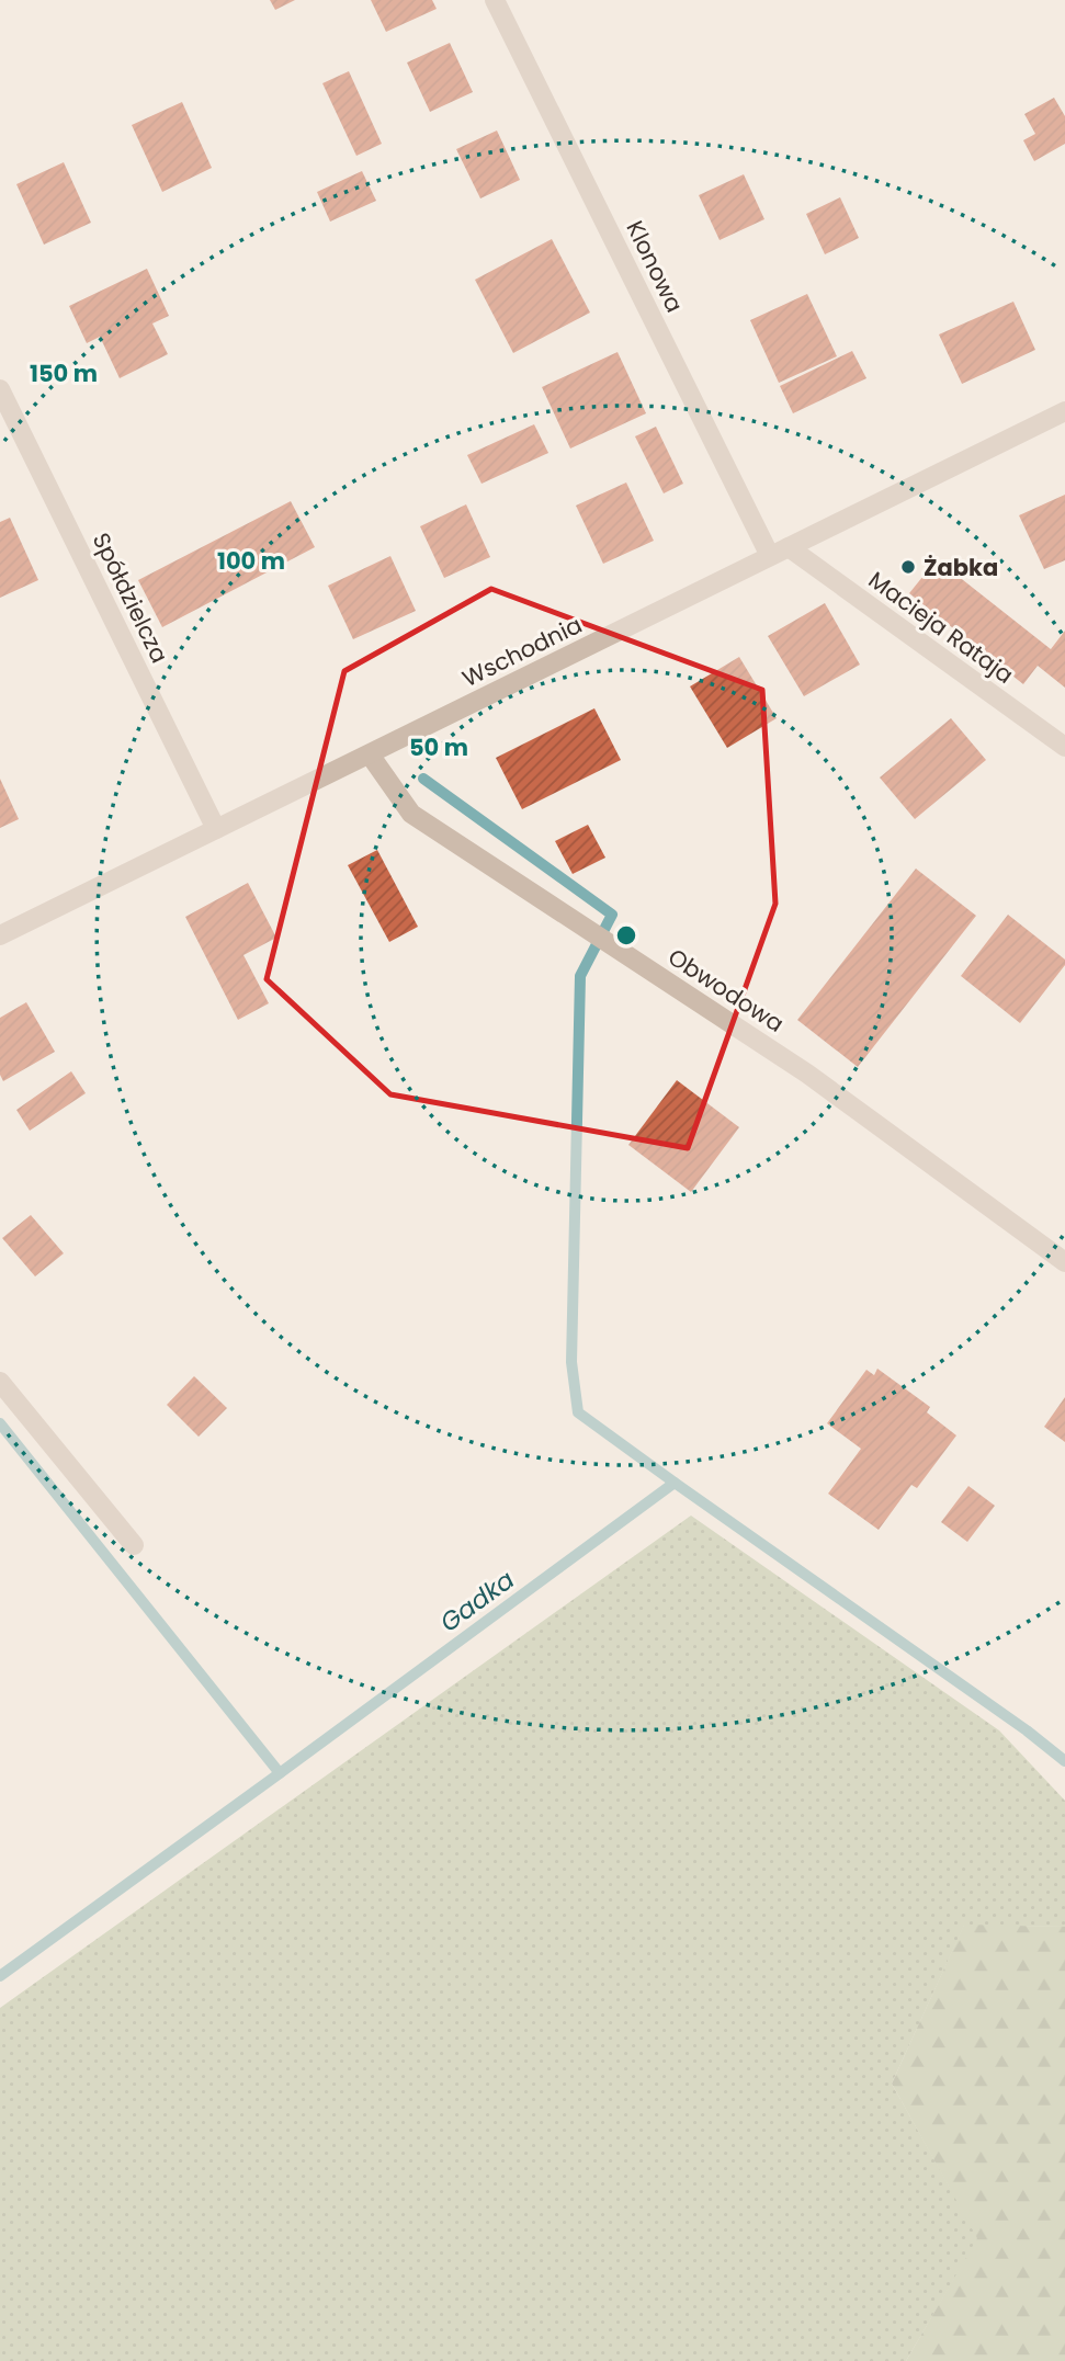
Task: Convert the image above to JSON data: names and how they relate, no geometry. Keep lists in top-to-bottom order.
{
  "streets": {
    "street": [
      "Klonowa",
      "Spółdzielcza",
      "Macieja Rataja",
      "Wschodnia",
      "Obwodowa"
    ]
  },
  "crossings": [
    ["Klonowa", "Wschodnia"],
    ["Spółdzielcza", "Wschodnia"],
    ["Macieja Rataja", "Wschodnia"],
    ["Wschodnia", "Obwodowa"]
  ],
  "water": ["Gadka"],
  "places": ["Żabka"],
  "rings": ["150 m", "100 m", "50 m"]
}
